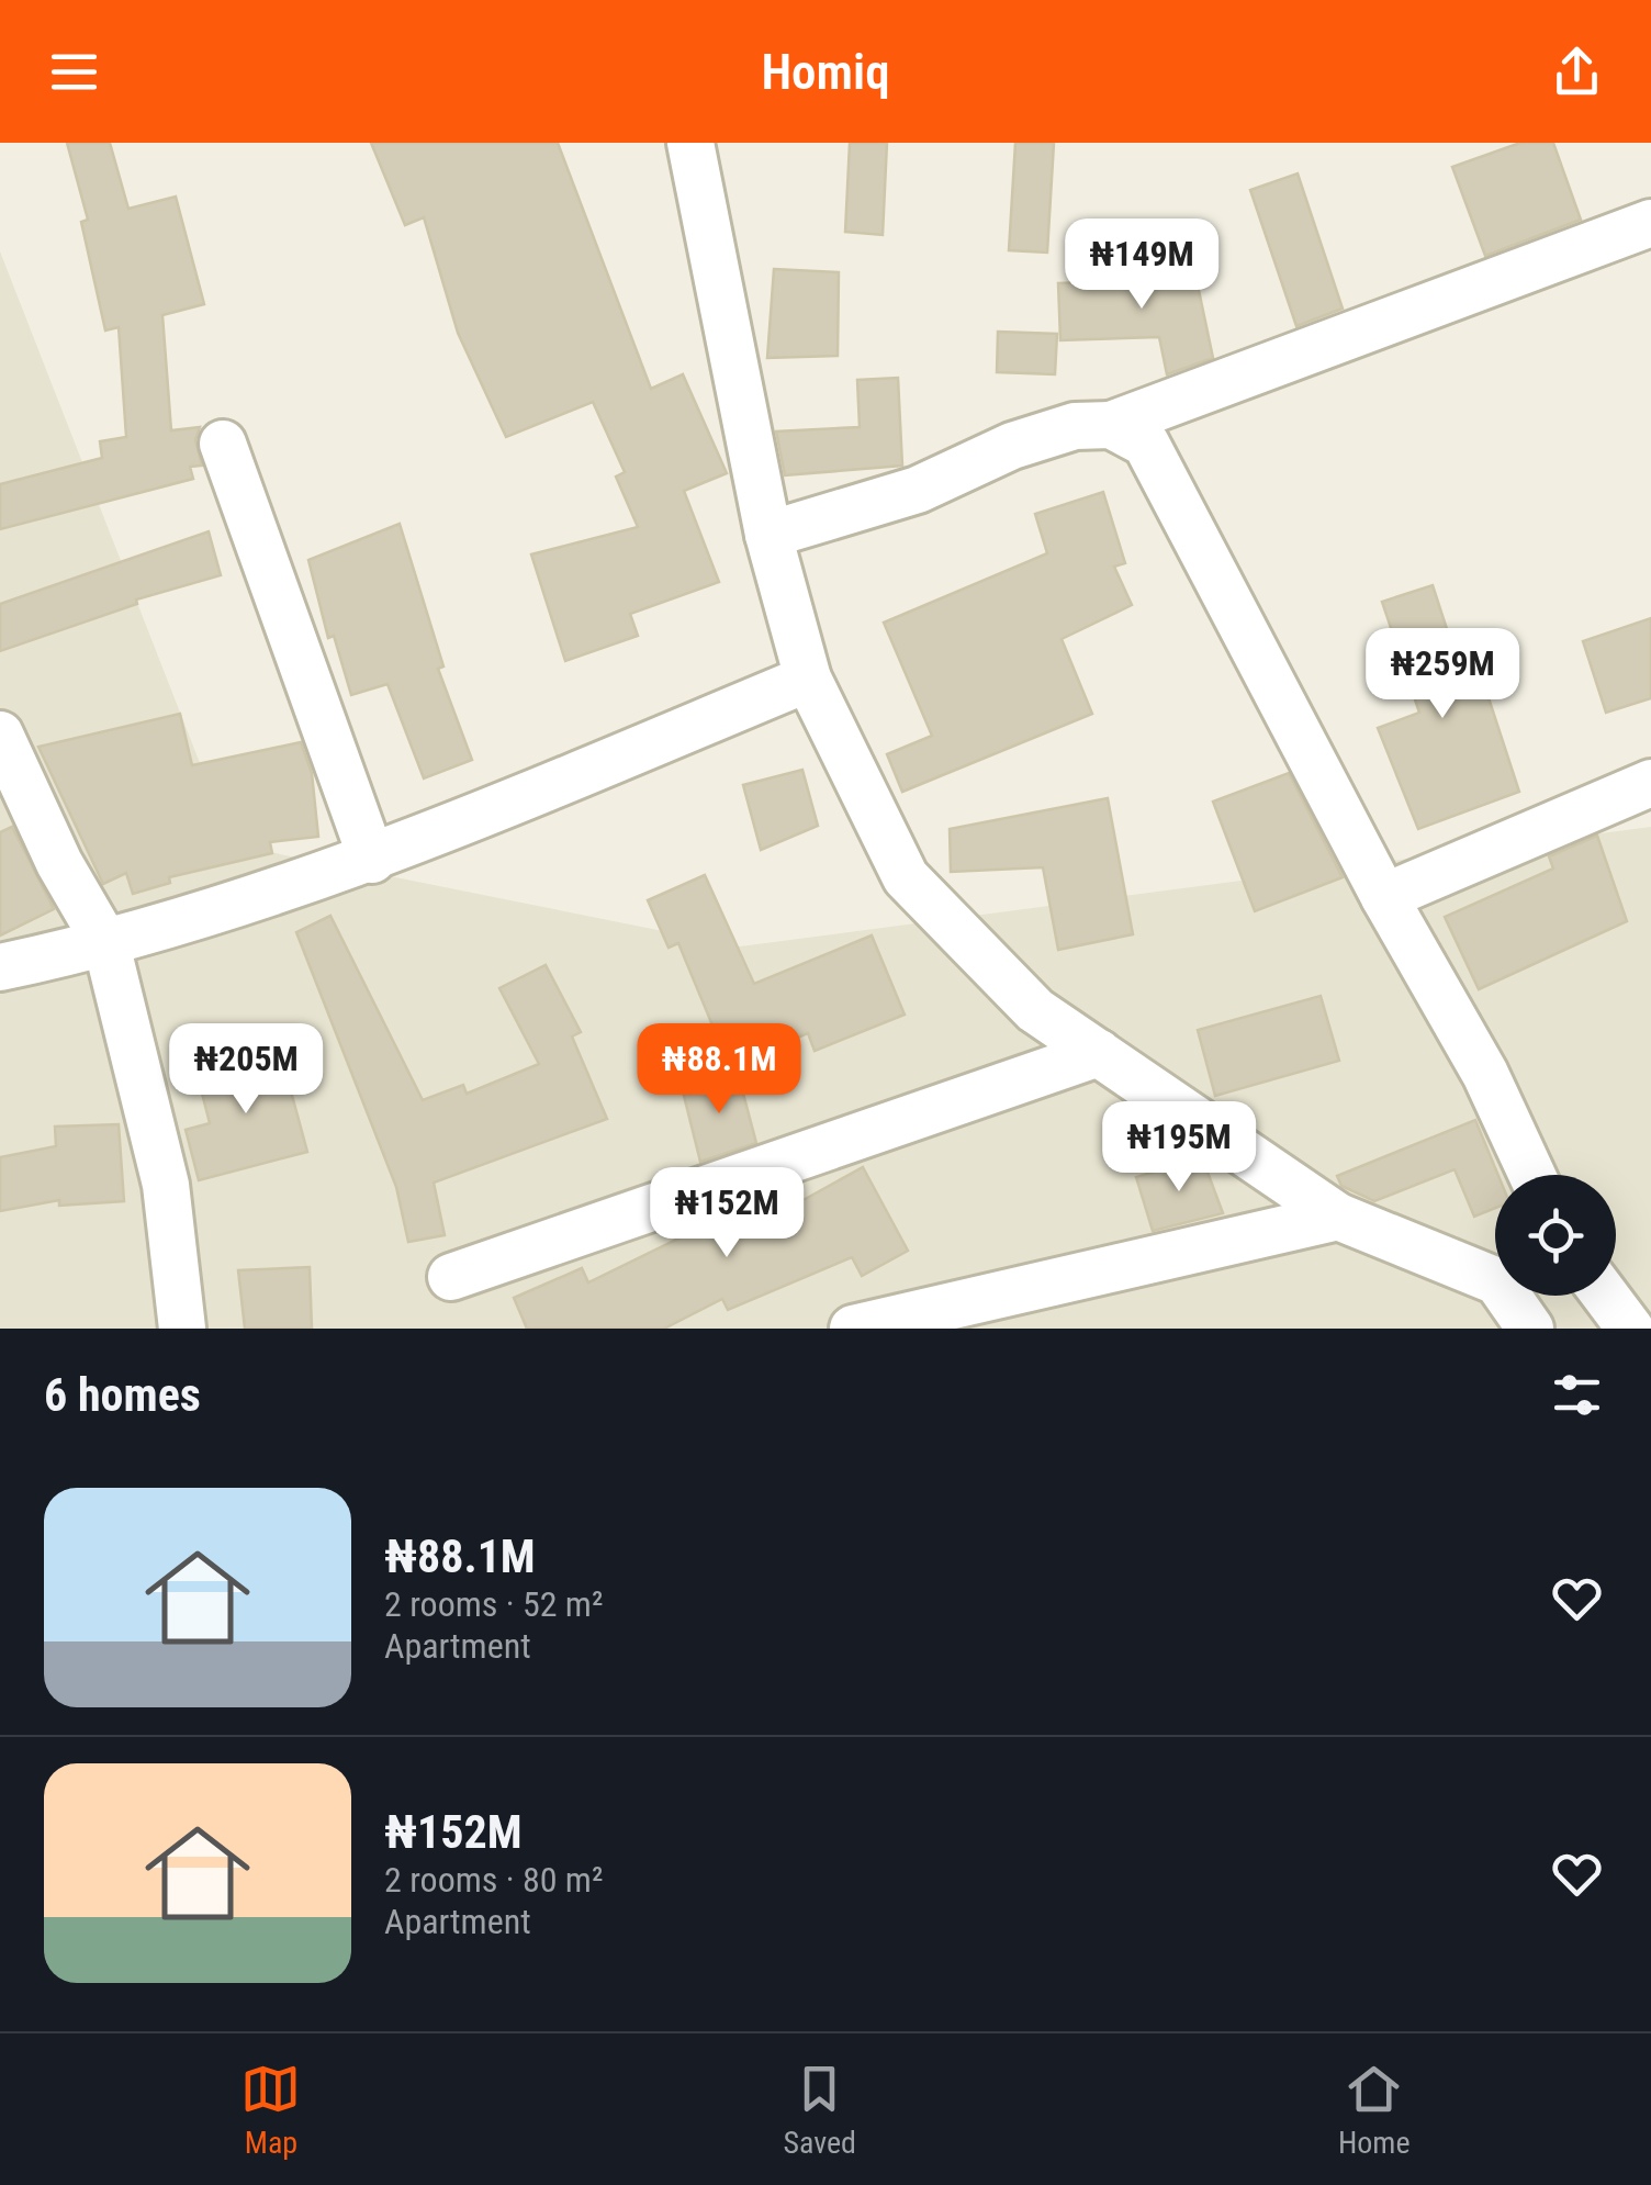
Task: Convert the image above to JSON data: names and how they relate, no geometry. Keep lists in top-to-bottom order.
{
  "page": {
    "header": "Homiq",
    "price": [
      "₦149M",
      "₦259M",
      "₦205M",
      "₦88.1M",
      "₦195M",
      "₦152M"
    ],
    "heading": "6 homes",
    "list": [
      {
        "name": "₦88.1M",
        "note": "2 rooms · 52 m² · Apartment"
      },
      {
        "name": "₦152M",
        "note": "2 rooms · 80 m² · Apartment"
      }
    ],
    "tabs": ["Map", "Saved", "Home"]
  }
}
